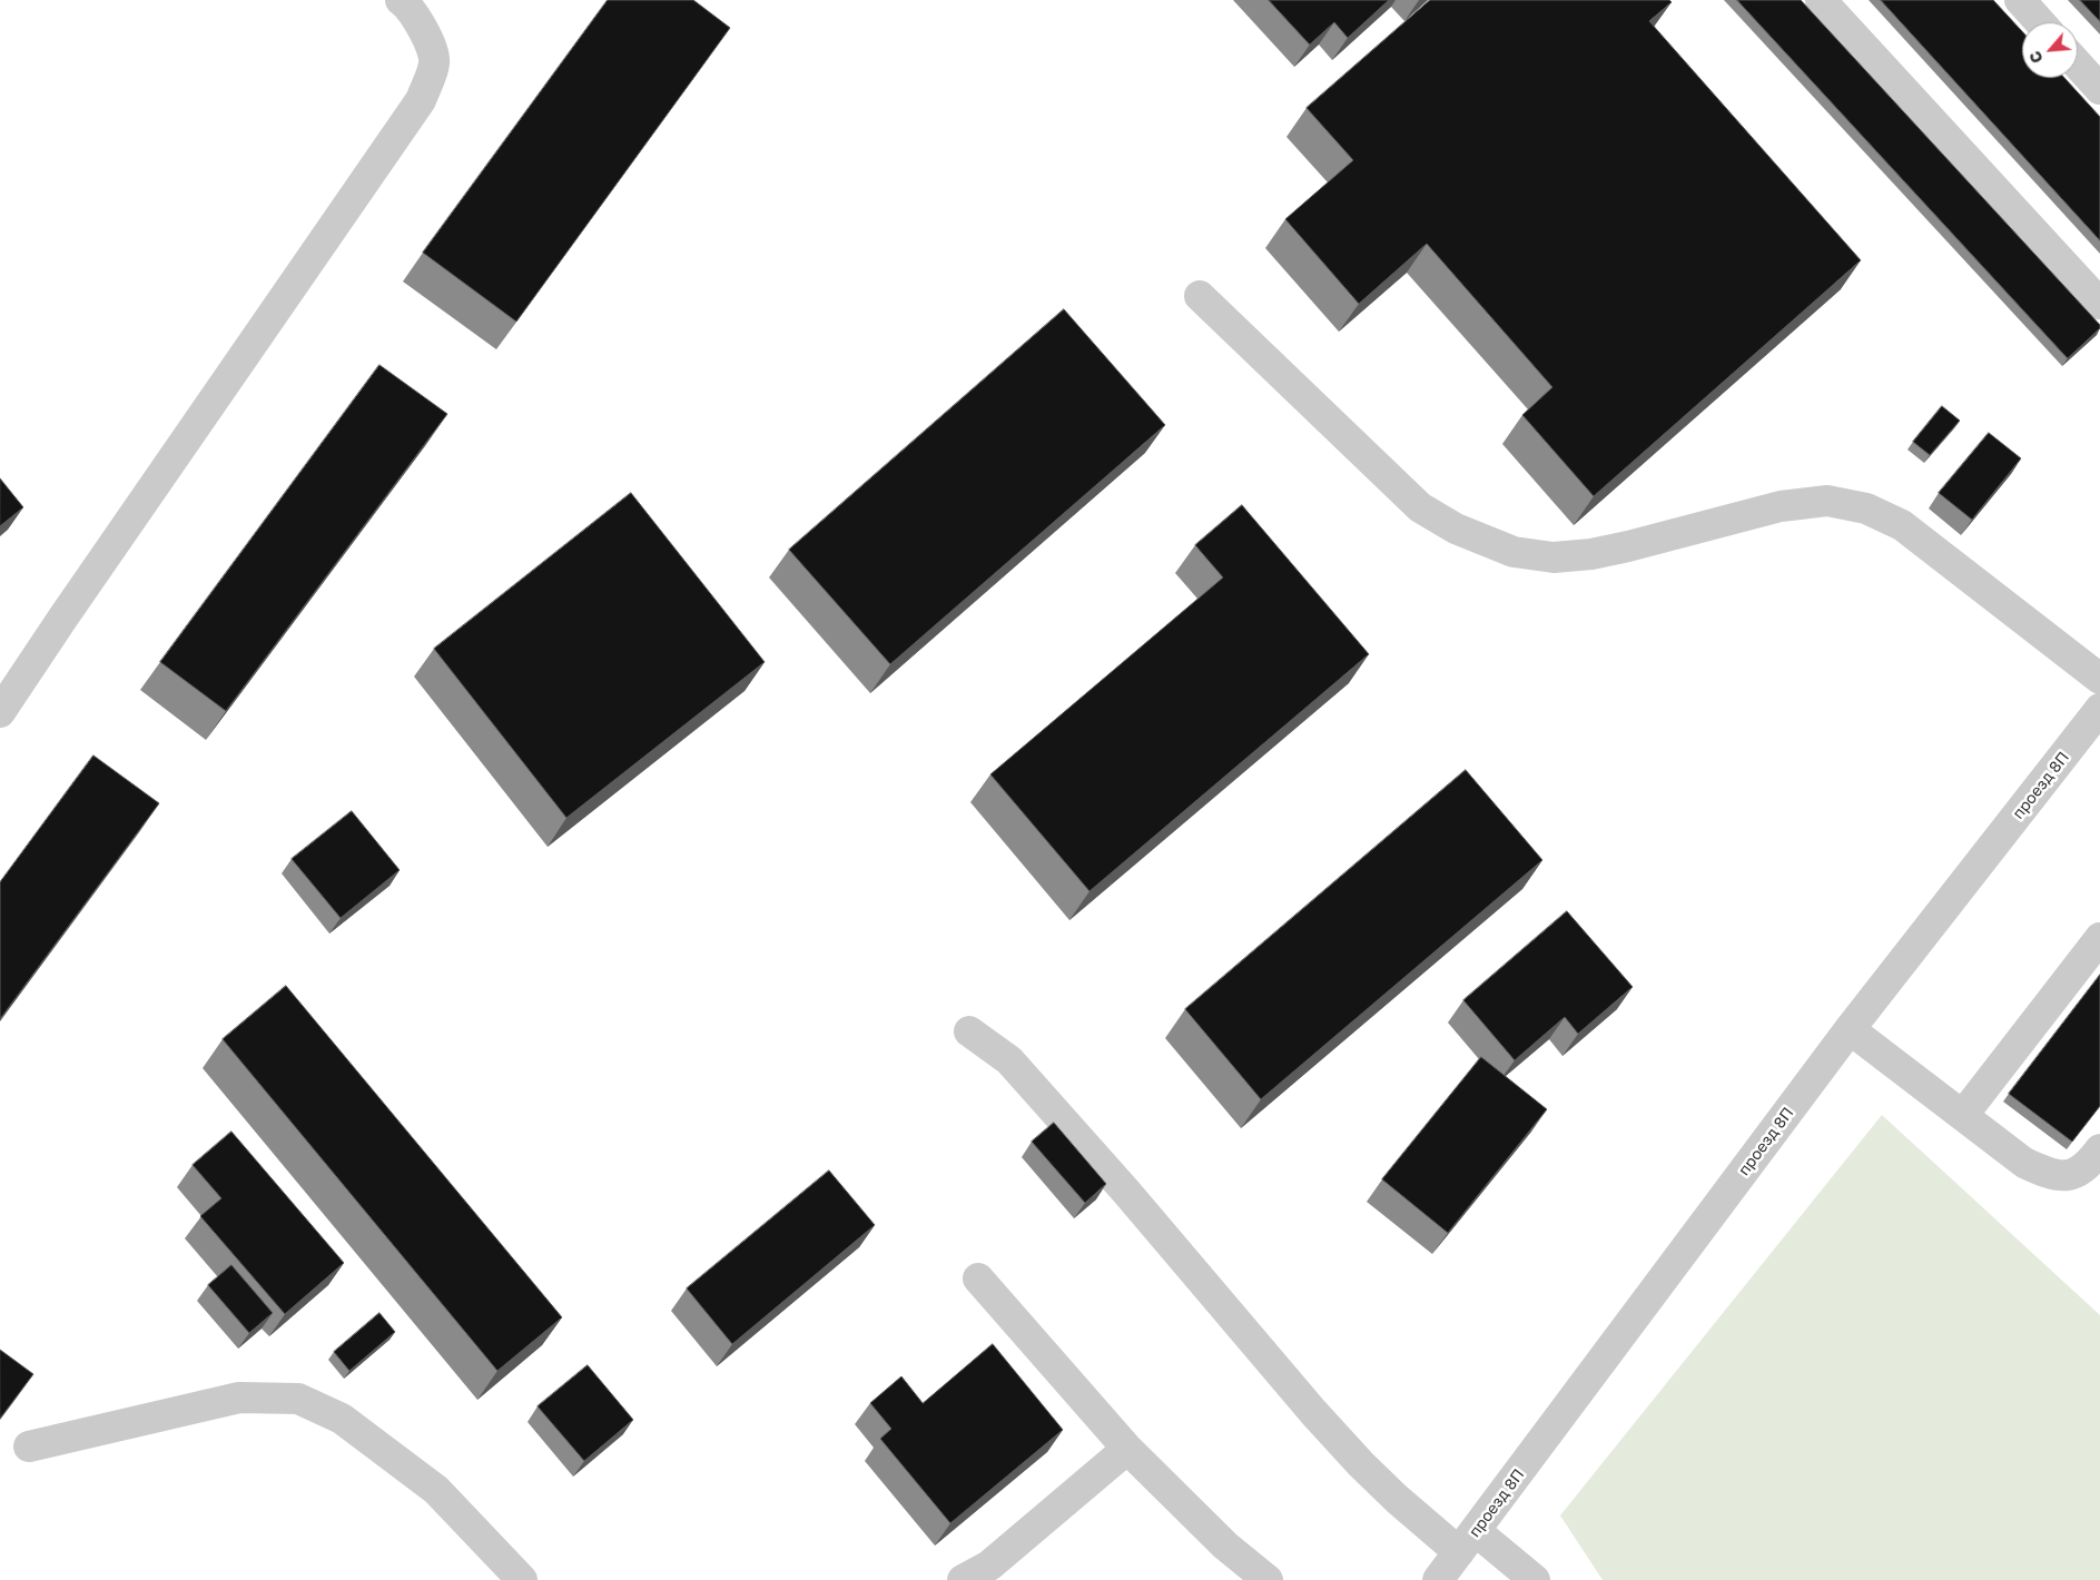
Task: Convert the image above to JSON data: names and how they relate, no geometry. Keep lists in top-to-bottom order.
{
  "streets": {
    "street": ["проезд 8П"]
  },
  "north": "bottom left"
}
